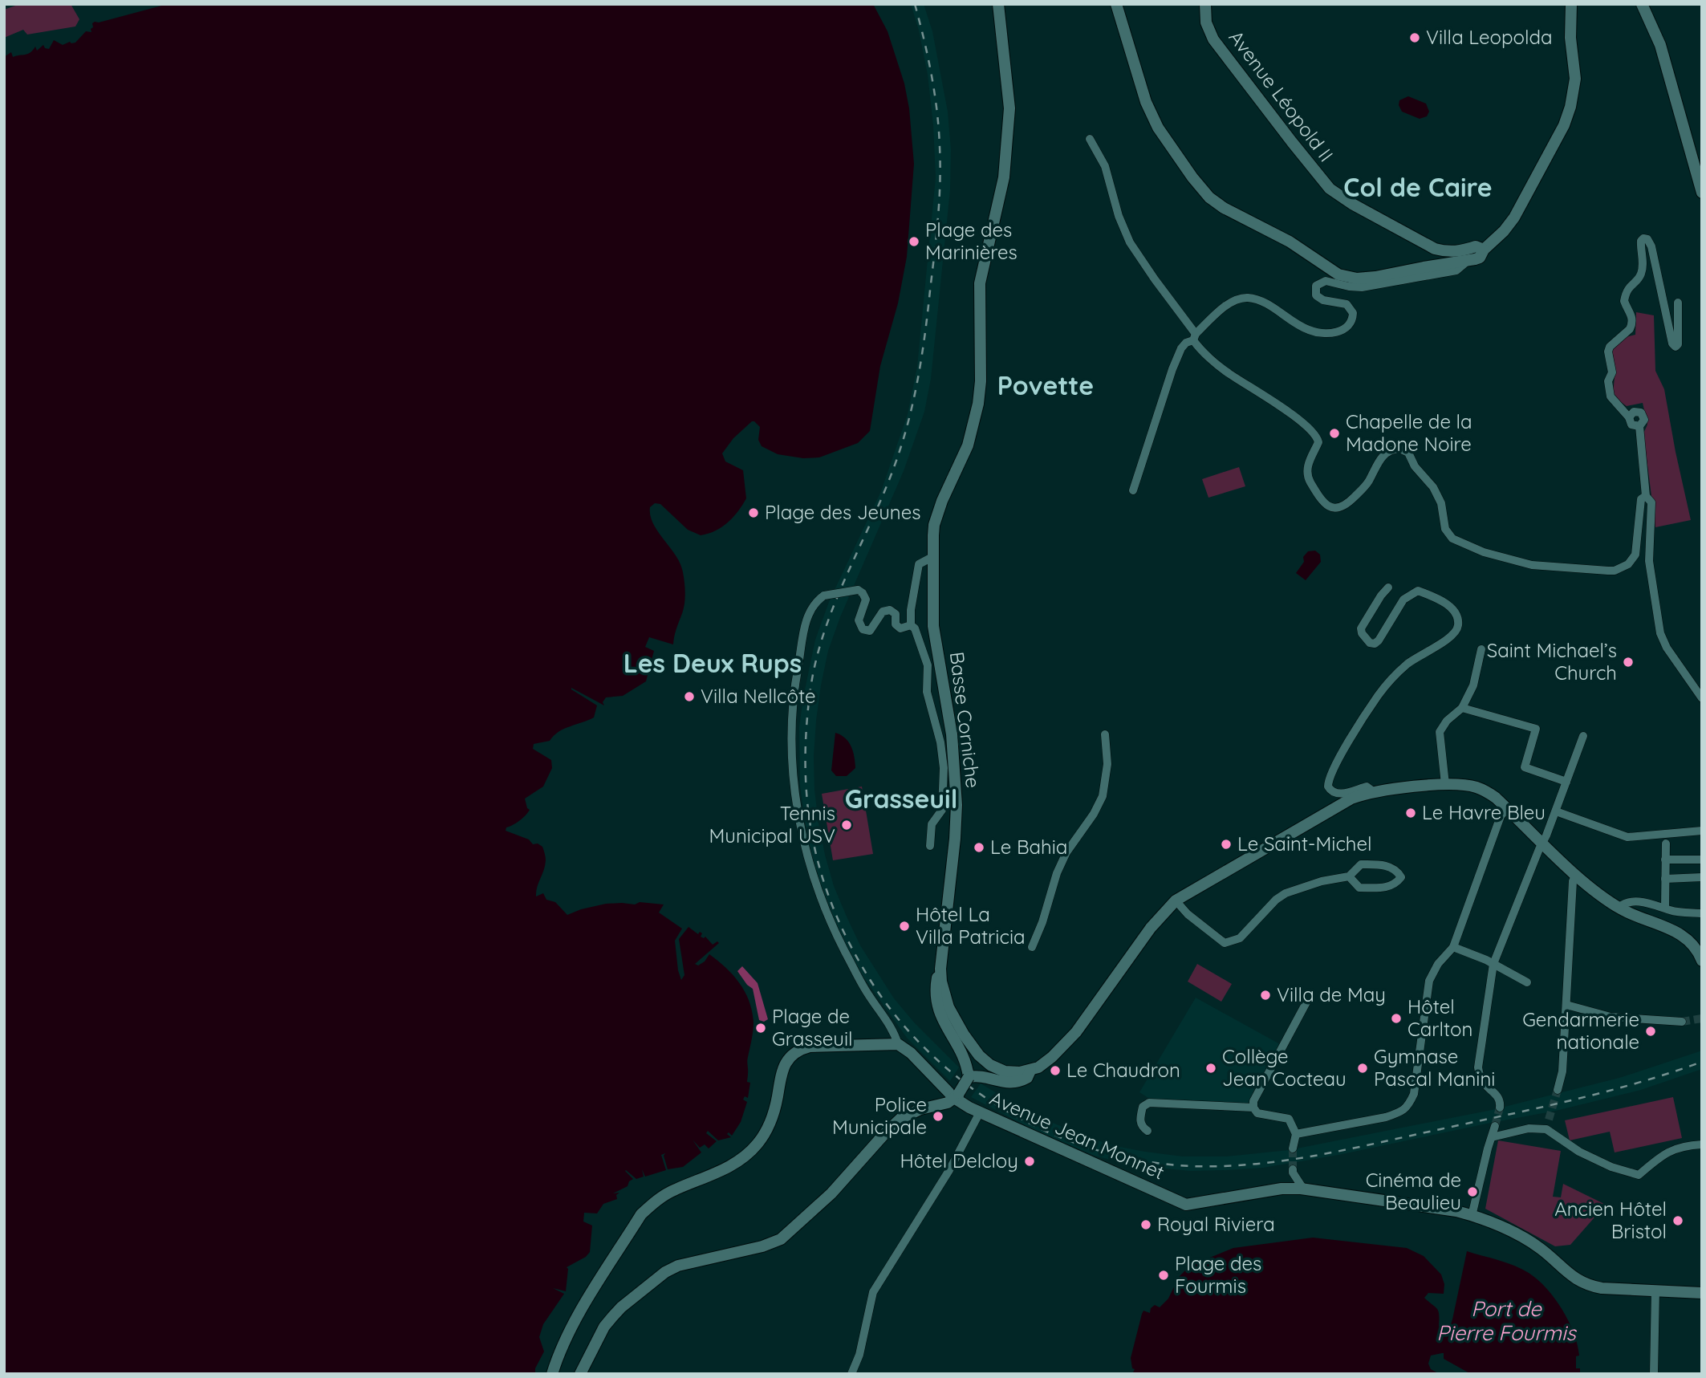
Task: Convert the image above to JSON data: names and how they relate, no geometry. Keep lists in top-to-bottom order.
{
  "streets": {
    "main road": ["Avenue Léopold II", "Basse Corniche", "Avenue Jean Monnet"]
  },
  "districts": [
    "Col de Caire",
    "Povette",
    "Les Deux Rups",
    "Grasseuil"
  ],
  "water": ["Port de Pierre Fourmis"],
  "places": [
    "Villa Leopolda",
    "Plage des Marinières",
    "Chapelle de la Madone Noire",
    "Plage des Jeunes",
    "Saint Michael’s Church",
    "Villa Nellcôte",
    "Le Havre Bleu",
    "Tennis Municipal USV",
    "Le Saint-Michel",
    "Le Bahia",
    "Hôtel La Villa Patricia",
    "Villa de May",
    "Hôtel Carlton",
    "Plage de Grasseuil",
    "Gendarmerie nationale",
    "Collège Jean Cocteau",
    "Gymnase Pascal Manini",
    "Le Chaudron",
    "Police Municipale",
    "Hôtel Delcloy",
    "Cinéma de Beaulieu",
    "Ancien Hôtel Bristol",
    "Royal Riviera",
    "Plage des Fourmis"
  ]
}
